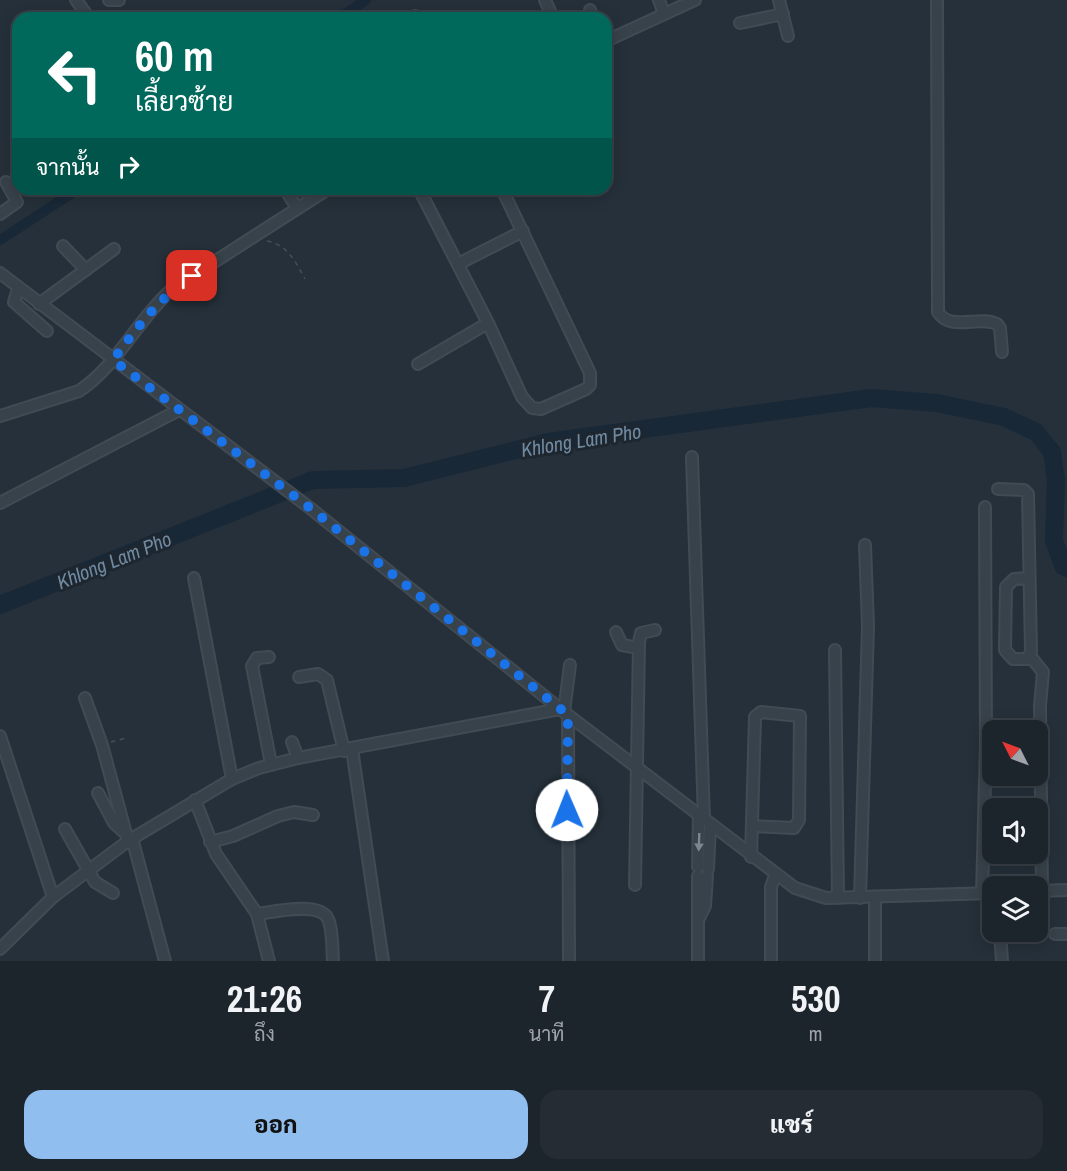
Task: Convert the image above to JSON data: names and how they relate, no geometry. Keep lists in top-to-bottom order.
{
  "water": ["Khlong Lam Pho"],
  "north": "top left",
  "page": {
    "turn": ["60 m", "เลี้ยวซ้าย"],
    "then": "จากนั้น",
    "eta": [
      "21:26",
      "ถึง",
      "7",
      "นาที",
      "530",
      "m"
    ],
    "buttons": ["ออก", "แชร์"]
  }
}
